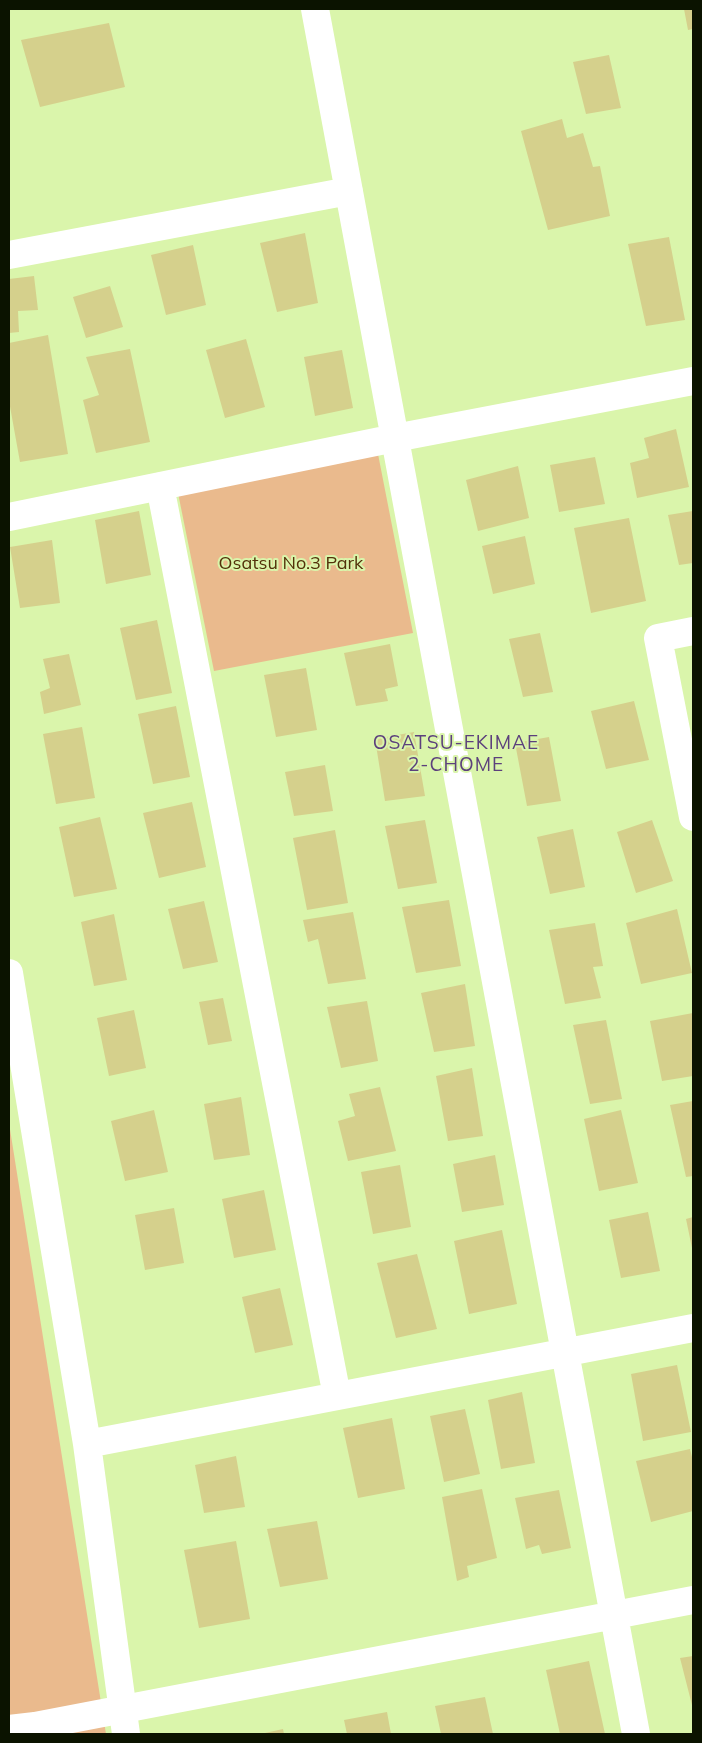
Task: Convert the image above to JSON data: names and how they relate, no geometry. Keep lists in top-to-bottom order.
{
  "districts": ["OSATSU-EKIMAE 2-CHOME"],
  "parks": ["Osatsu No.3 Park"]
}
